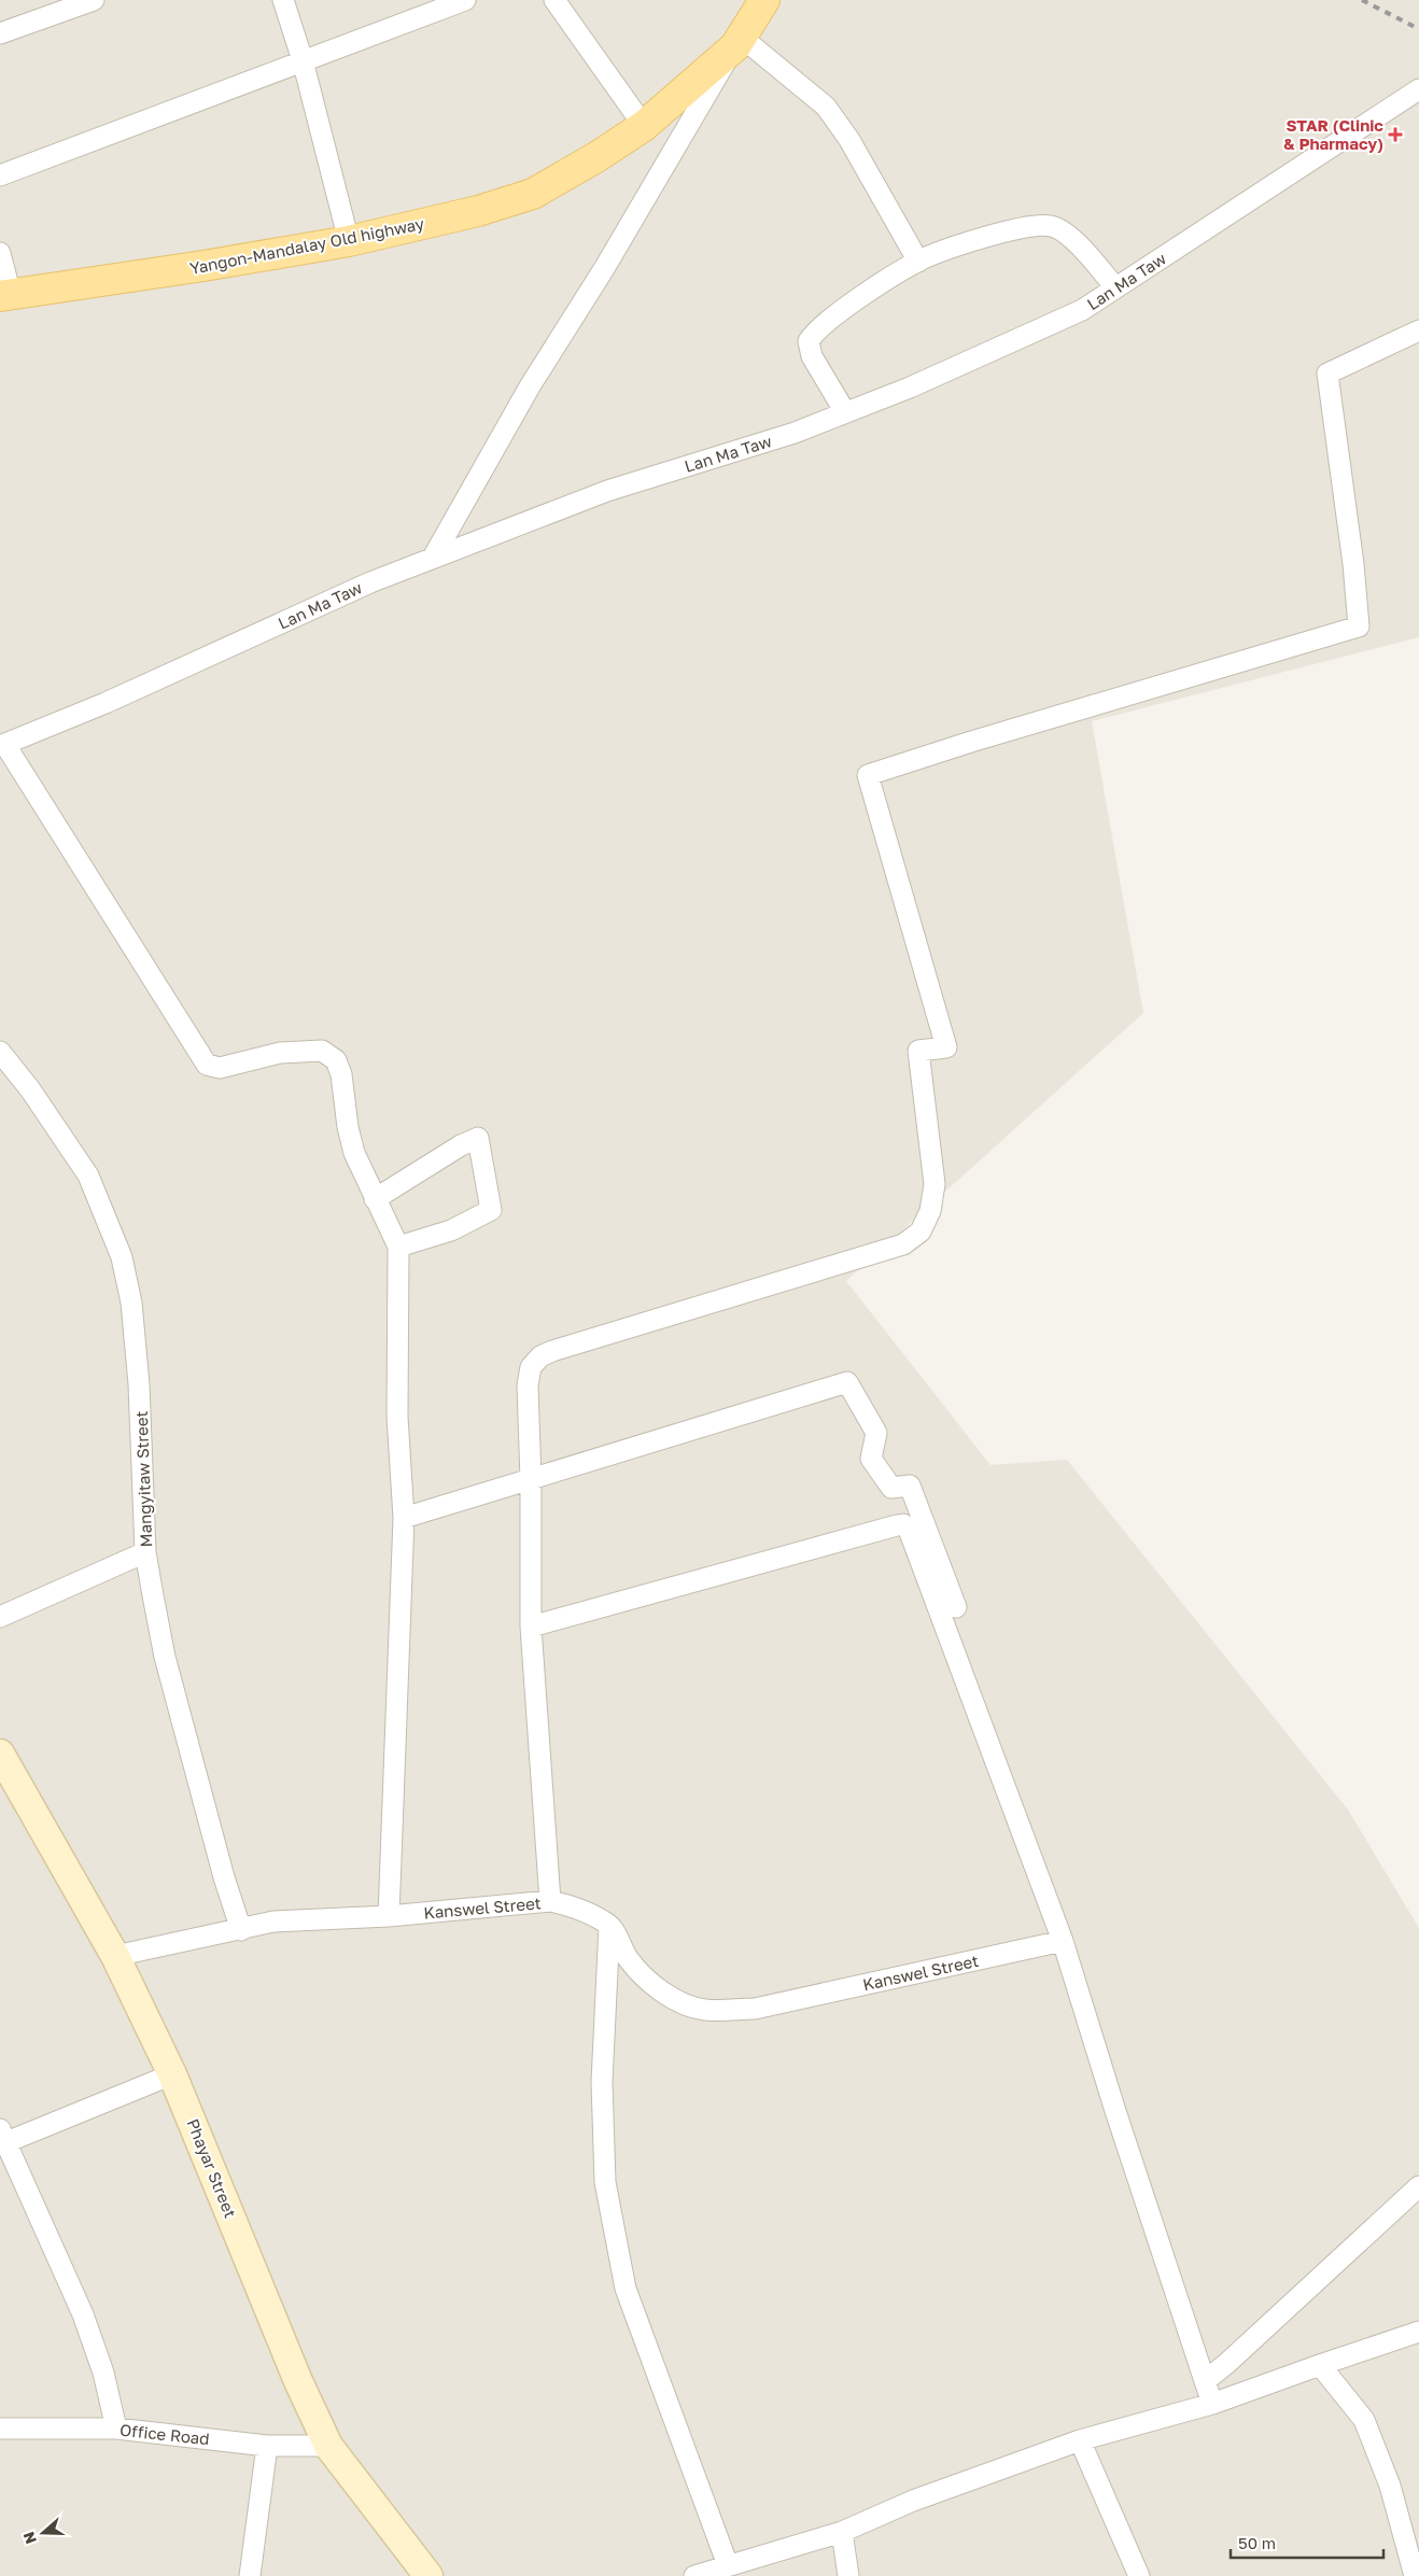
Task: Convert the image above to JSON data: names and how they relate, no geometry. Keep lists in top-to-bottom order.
{
  "streets": {
    "main road": ["Yangon-Mandalay Old highway"],
    "street": [
      "Lan Ma Taw",
      "Mangyitaw Street",
      "Kanswel Street",
      "Phayar Street",
      "Office Road"
    ]
  },
  "crossings": [
    ["Mangyitaw Street", "Kanswel Street"],
    ["Kanswel Street", "Phayar Street"],
    ["Phayar Street", "Office Road"]
  ],
  "places": {
    "health": ["STAR (Clinic & Pharmacy)"]
  },
  "scale_bar": "50 m",
  "north": "left"
}
